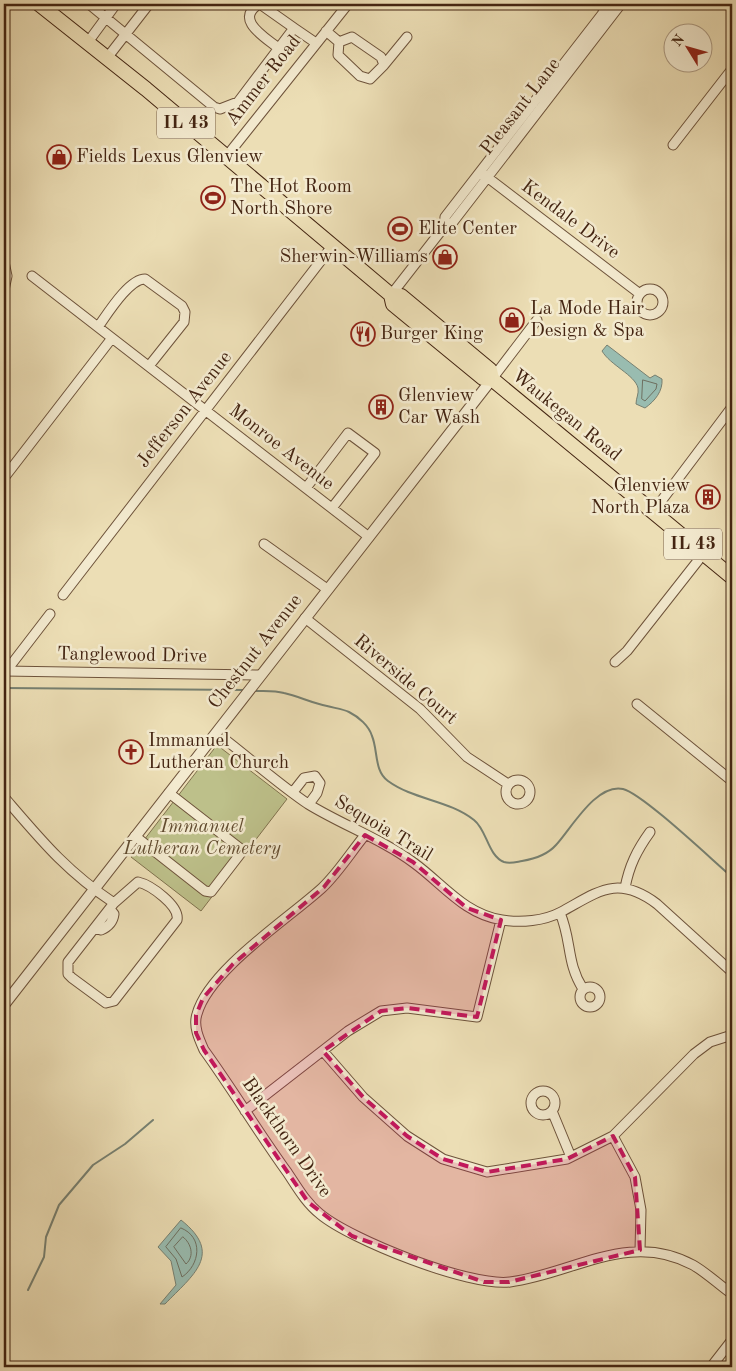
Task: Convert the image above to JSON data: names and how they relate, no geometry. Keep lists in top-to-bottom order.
{
  "streets": {
    "main road": ["IL 43", "Waukegan Road"],
    "street": [
      "Ammer Road",
      "Pleasant Lane",
      "Kendale Drive",
      "Jefferson Avenue",
      "Monroe Avenue",
      "Chestnut Avenue",
      "Tanglewood Drive",
      "Riverside Court",
      "Sequoia Trail",
      "Blackthorn Drive"
    ]
  },
  "crossings": [
    ["Ammer Road", "Waukegan Road"],
    ["Pleasant Lane", "Kendale Drive"],
    ["Pleasant Lane", "Waukegan Road"],
    ["Jefferson Avenue", "Waukegan Road"],
    ["Jefferson Avenue", "Monroe Avenue"],
    ["Waukegan Road", "Chestnut Avenue"],
    ["Monroe Avenue", "Chestnut Avenue"],
    ["Chestnut Avenue", "Tanglewood Drive"],
    ["Chestnut Avenue", "Riverside Court"],
    ["Sequoia Trail", "Blackthorn Drive"]
  ],
  "parks": ["Immanuel Lutheran Cemetery"],
  "places": {
    "shop": ["Fields Lexus Glenview", "Sherwin-Williams", "La Mode Hair Design & Spa"],
    "sports": ["The Hot Room North Shore", "Elite Center"],
    "restaurant": ["Burger King"],
    "building": ["Glenview Car Wash", "Glenview North Plaza"],
    "church": ["Immanuel Lutheran Church"]
  },
  "north": "top left"
}
